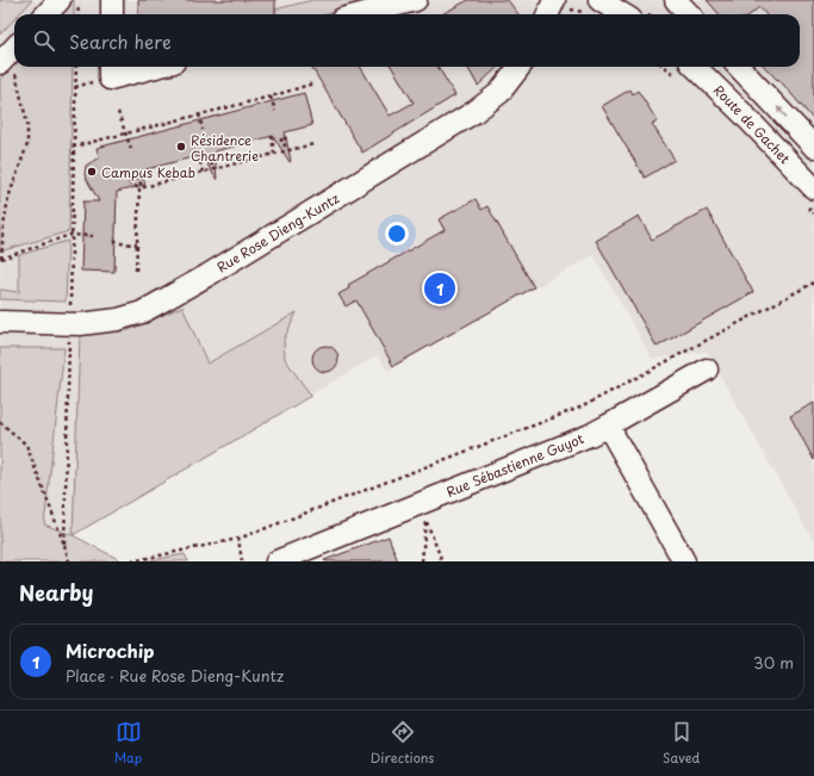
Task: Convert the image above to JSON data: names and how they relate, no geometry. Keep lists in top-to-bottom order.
{
  "streets": {
    "street": ["Route de Gachet", "Rue Rose Dieng-Kuntz", "Rue Sébastienne Guyot"]
  },
  "places": ["Résidence Chantrerie", "Campus Kebab"],
  "page": {
    "search": "Search here",
    "pins": "1",
    "heading": "Nearby",
    "list": [
      {
        "mark": "1",
        "name": "Microchip",
        "note": "Place · Rue Rose Dieng-Kuntz",
        "value": "30 m"
      }
    ],
    "nav": ["Map", "Directions", "Saved"]
  }
}
